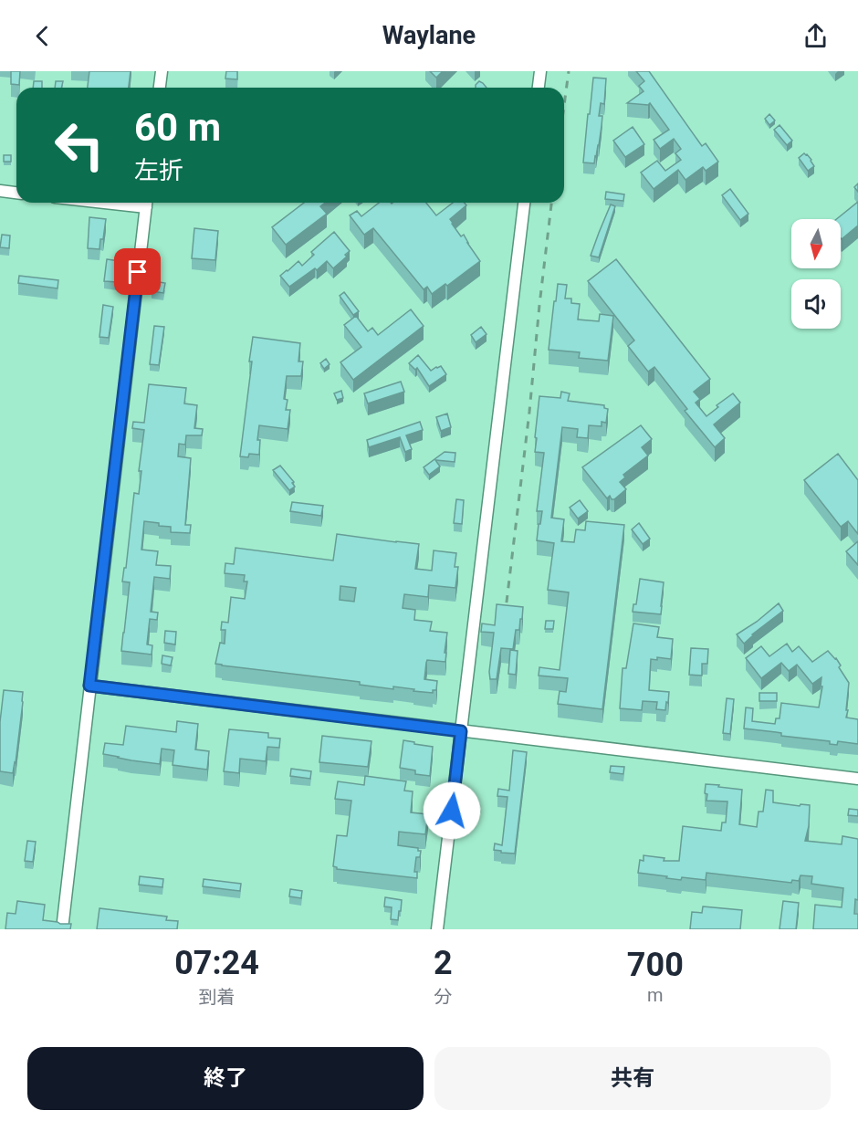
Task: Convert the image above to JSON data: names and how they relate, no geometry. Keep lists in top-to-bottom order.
{
  "north": "bottom",
  "page": {
    "header": "Waylane",
    "turn": ["60 m", "左折"],
    "eta": [
      "07:24",
      "到着",
      "2",
      "分",
      "700",
      "m"
    ],
    "buttons": ["終了", "共有"]
  }
}
